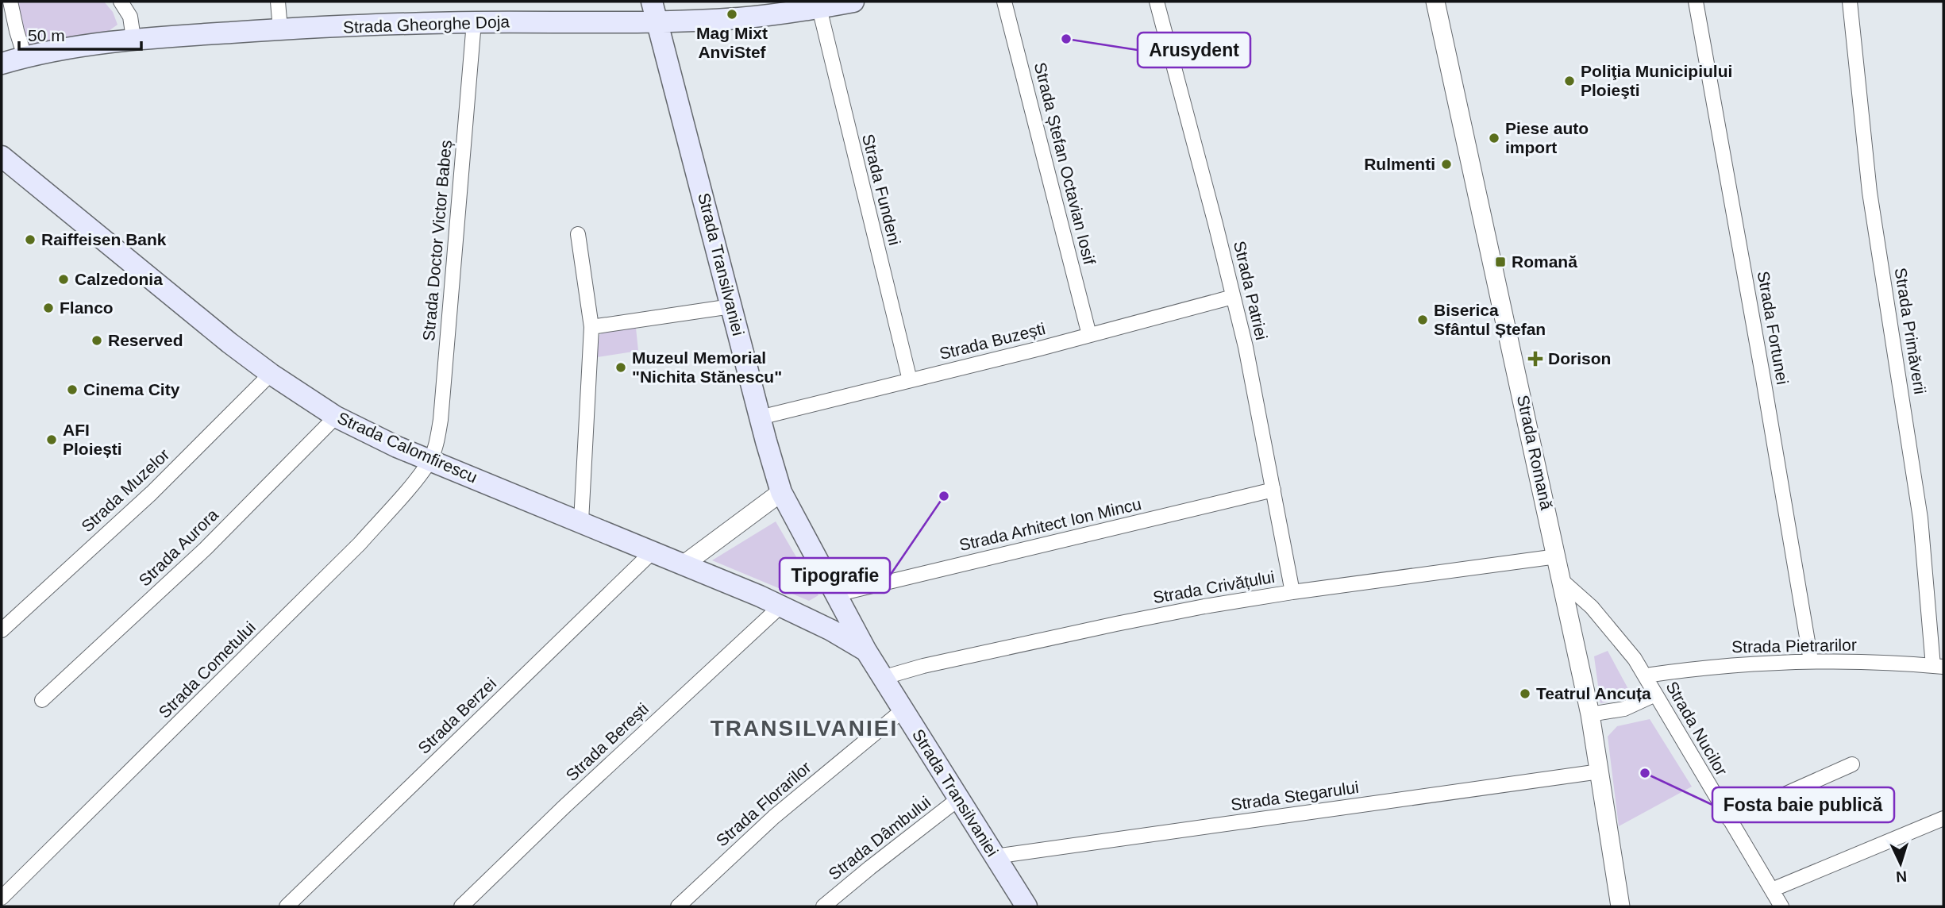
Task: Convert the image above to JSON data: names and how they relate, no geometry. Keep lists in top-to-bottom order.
{
  "streets": {
    "main road": ["Strada Gheorghe Doja", "Strada Transilvaniei", "Strada Calomfirescu"],
    "street": [
      "Strada Ștefan Octavian Iosif",
      "Strada Fundeni",
      "Strada Doctor Victor Babeș",
      "Strada Patriei",
      "Strada Fortunei",
      "Strada Primăverii",
      "Strada Buzești",
      "Strada Romană",
      "Strada Muzelor",
      "Strada Arhitect Ion Mincu",
      "Strada Aurora",
      "Strada Crivățului",
      "Strada Pietrarilor",
      "Strada Cometului",
      "Strada Berzei",
      "Strada Nucilor",
      "Strada Berești",
      "Strada Stegarului",
      "Strada Florarilor",
      "Strada Dâmbului"
    ]
  },
  "crossings": [
    ["Strada Gheorghe Doja", "Strada Fundeni"],
    ["Strada Gheorghe Doja", "Strada Doctor Victor Babeș"],
    ["Strada Gheorghe Doja", "Strada Transilvaniei"],
    ["Strada Ștefan Octavian Iosif", "Strada Buzești"],
    ["Strada Fundeni", "Strada Buzești"],
    ["Strada Doctor Victor Babeș", "Strada Calomfirescu"],
    ["Strada Doctor Victor Babeș", "Strada Cometului"],
    ["Strada Transilvaniei", "Strada Buzești"],
    ["Strada Transilvaniei", "Strada Calomfirescu"],
    ["Strada Transilvaniei", "Strada Arhitect Ion Mincu"],
    ["Strada Transilvaniei", "Strada Crivățului"],
    ["Strada Transilvaniei", "Strada Stegarului"],
    ["Strada Transilvaniei", "Strada Florarilor"],
    ["Strada Transilvaniei", "Strada Dâmbului"],
    ["Strada Patriei", "Strada Buzești"],
    ["Strada Patriei", "Strada Arhitect Ion Mincu"],
    ["Strada Patriei", "Strada Crivățului"],
    ["Strada Fortunei", "Strada Pietrarilor"],
    ["Strada Primăverii", "Strada Pietrarilor"],
    ["Strada Calomfirescu", "Strada Muzelor"],
    ["Strada Calomfirescu", "Strada Aurora"],
    ["Strada Calomfirescu", "Strada Cometului"],
    ["Strada Calomfirescu", "Strada Berzei"],
    ["Strada Calomfirescu", "Strada Berești"],
    ["Strada Romană", "Strada Crivățului"],
    ["Strada Romană", "Strada Nucilor"],
    ["Strada Romană", "Strada Stegarului"],
    ["Strada Pietrarilor", "Strada Nucilor"]
  ],
  "districts": ["TRANSILVANIEI"],
  "places": {
    "other": [
      "Mag Mixt AnviStef",
      "Arusydent",
      "Poliţia Municipiului Ploieşti",
      "Piese auto import",
      "Rulmenti",
      "Raiffeisen Bank",
      "Calzedonia",
      "Flanco",
      "Biserica Sfântul Ștefan",
      "Reserved",
      "Muzeul Memorial \"Nichita Stănescu\"",
      "Cinema City",
      "AFI Ploiești",
      "Tipografie",
      "Teatrul Ancuța",
      "Fosta baie publică"
    ],
    "transit": ["Romană"],
    "health": ["Dorison"]
  },
  "scale_bar": "50 m",
  "north": "bottom"
}
